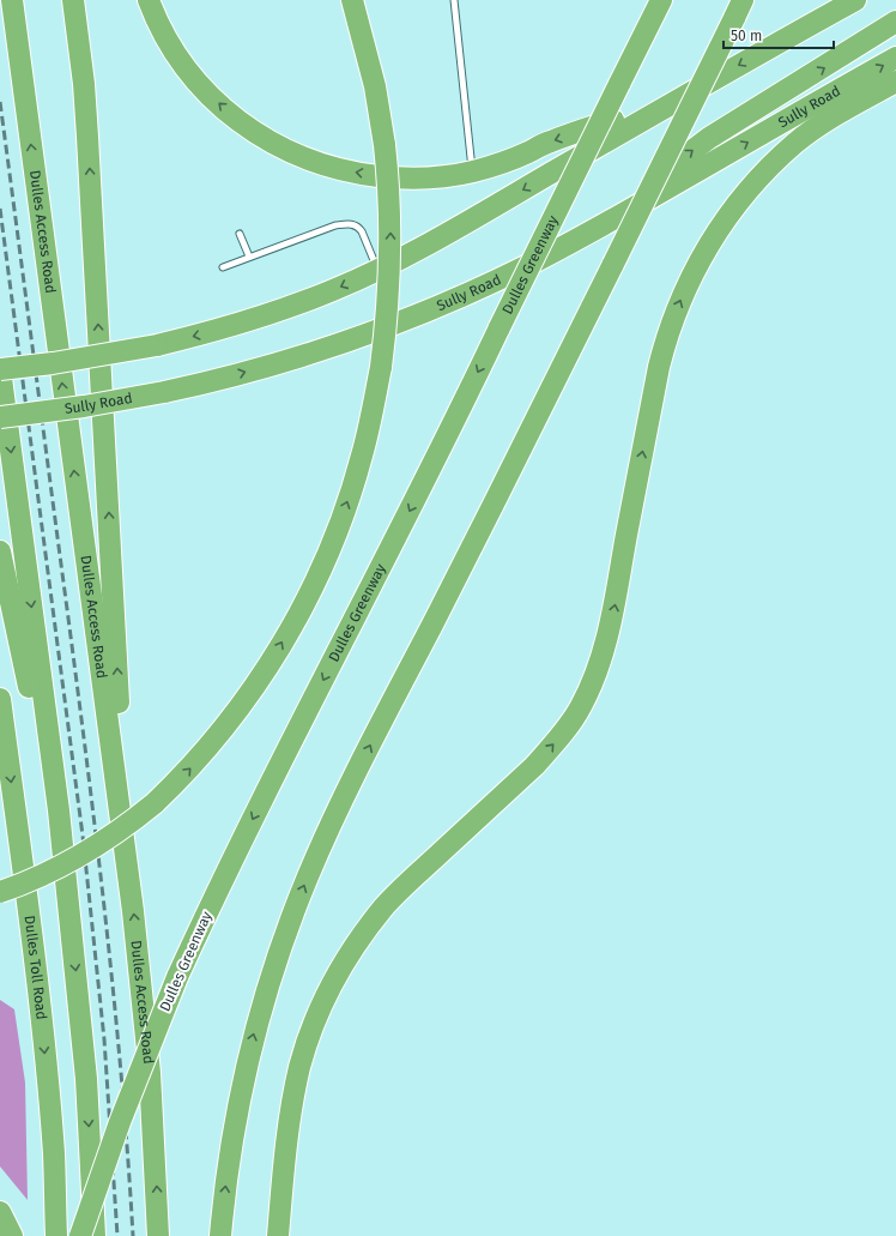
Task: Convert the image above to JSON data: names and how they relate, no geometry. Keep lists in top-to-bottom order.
{
  "streets": {
    "highway": [
      "Sully Road",
      "Dulles Access Road",
      "Dulles Greenway",
      "Dulles Toll Road"
    ]
  },
  "scale_bar": "50 m"
}
